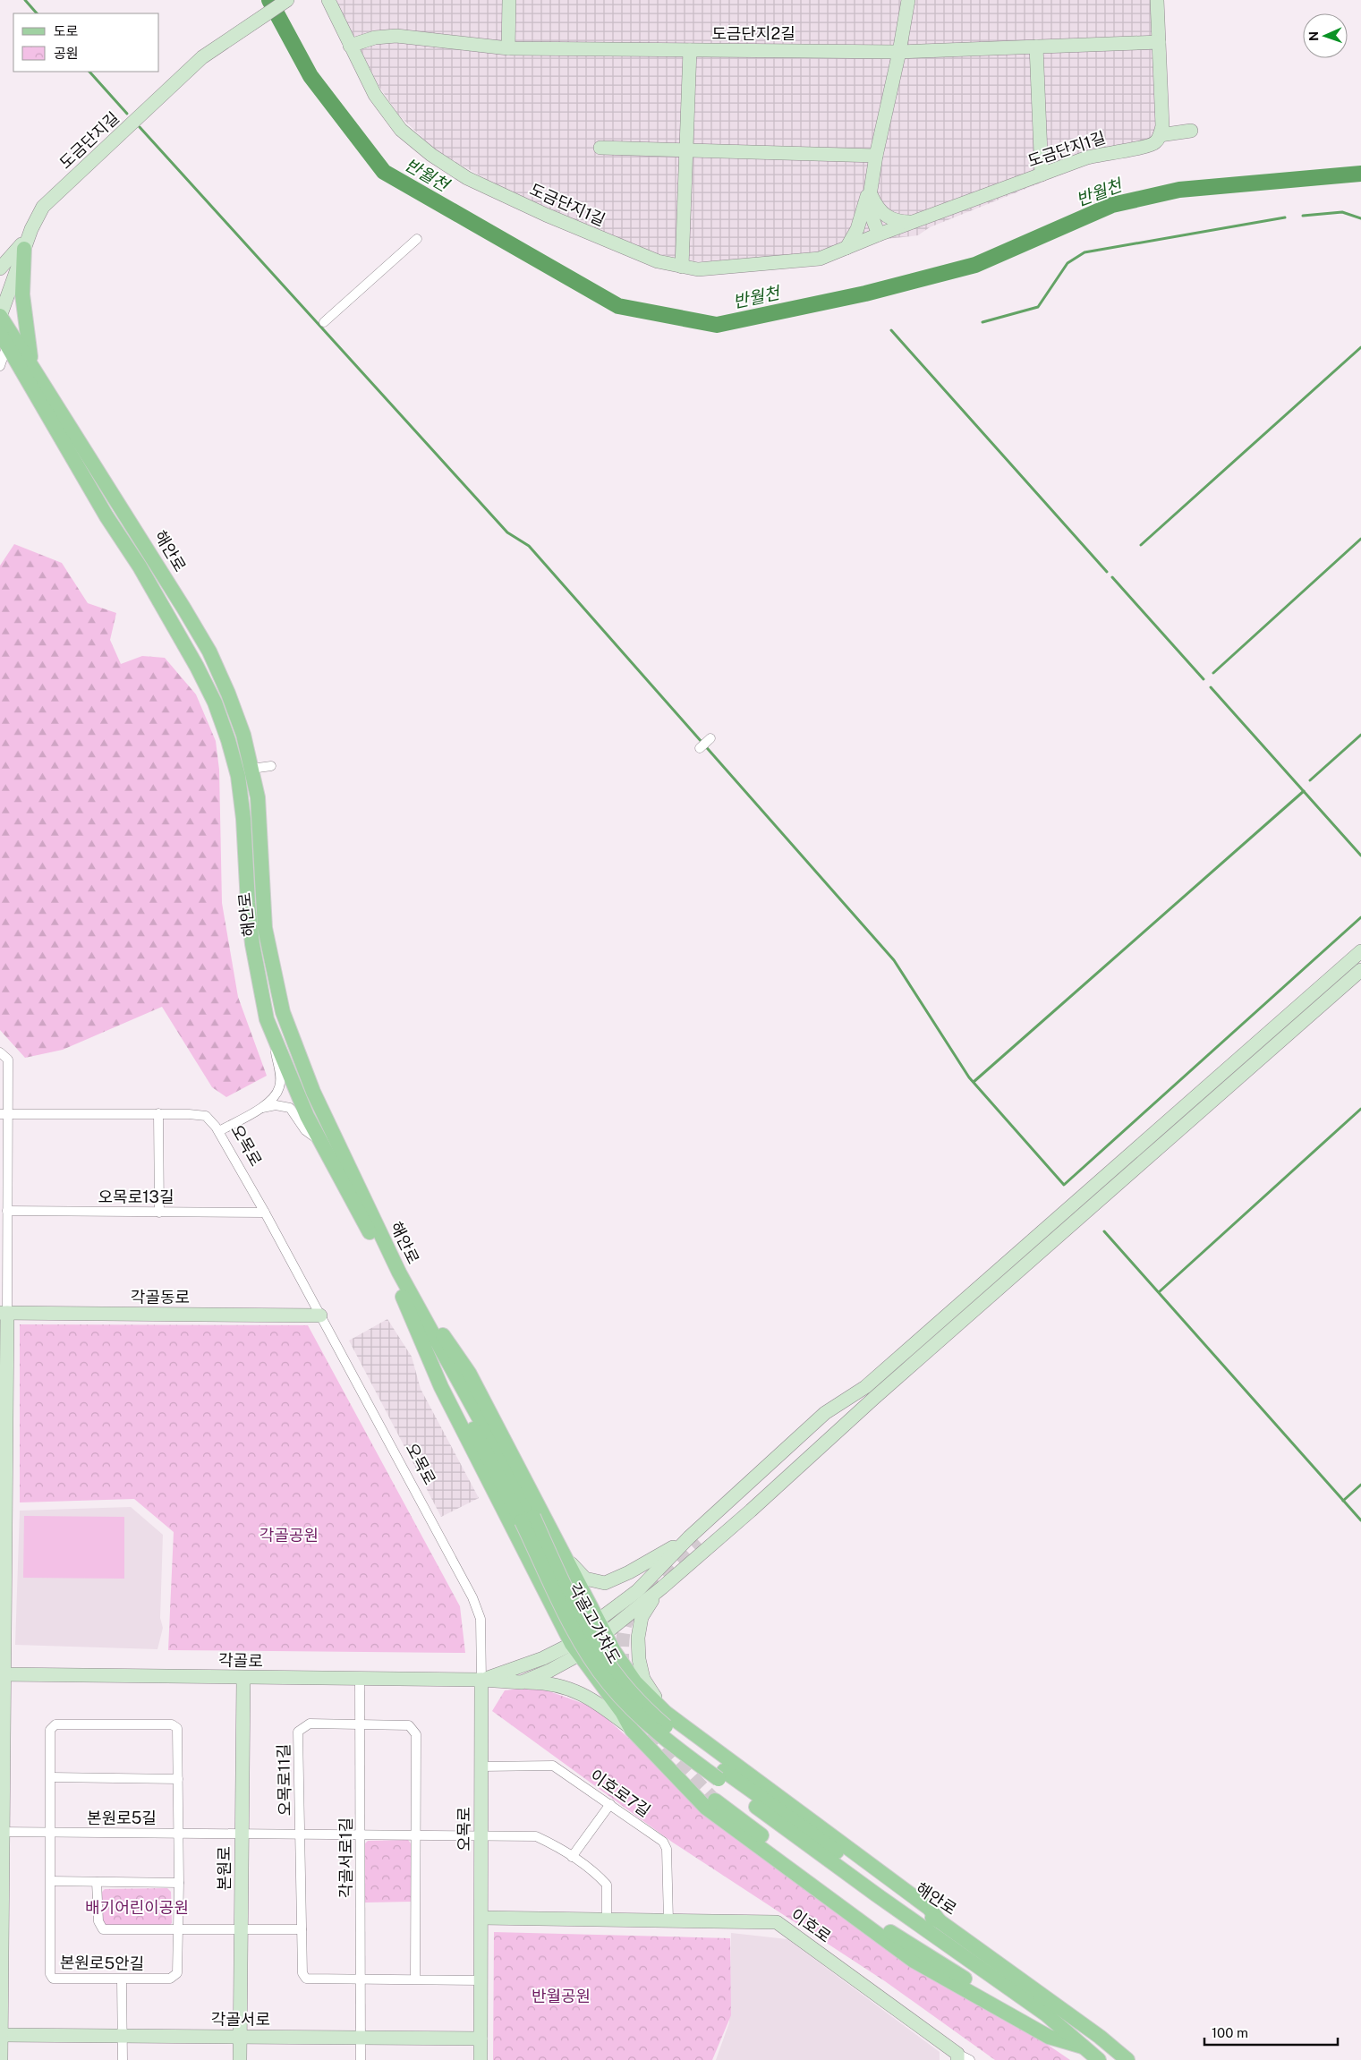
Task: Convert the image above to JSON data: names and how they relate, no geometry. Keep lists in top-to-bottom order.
{
  "streets": {
    "main road": [
      "도금단지2길",
      "도금단지길",
      "도금단지1길",
      "해안로",
      "오목로",
      "각골동로",
      "각골고가차도",
      "각골로",
      "본원로",
      "이호로",
      "각골서로"
    ],
    "street": [
      "오목로13길",
      "오목로11길",
      "이호로7길",
      "본원로5길",
      "각골서로1길",
      "본원로5안길"
    ]
  },
  "crossings": [
    ["도금단지2길", "도금단지1길"],
    ["도금단지길", "해안로"],
    ["해안로", "각골고가차도"],
    ["오목로", "오목로13길"],
    ["오목로", "각골동로"],
    ["오목로", "각골로"],
    ["오목로", "오목로11길"],
    ["오목로", "이호로7길"],
    ["오목로", "본원로5길"],
    ["오목로", "이호로"],
    ["오목로", "각골서로"],
    ["각골로", "각골서로1길"],
    ["각골로", "본원로"],
    ["오목로11길", "본원로5길"],
    ["오목로11길", "각골서로1길"],
    ["이호로7길", "이호로"],
    ["본원로5길", "각골서로1길"],
    ["본원로5길", "본원로"],
    ["본원로5길", "본원로5안길"],
    ["각골서로1길", "각골서로"],
    ["본원로", "각골서로"]
  ],
  "water": ["반월천"],
  "parks": ["각골공원", "배기어린이공원", "반월공원"],
  "legend": ["도로", "공원"],
  "scale_bar": "100 m",
  "north": "left"
}
